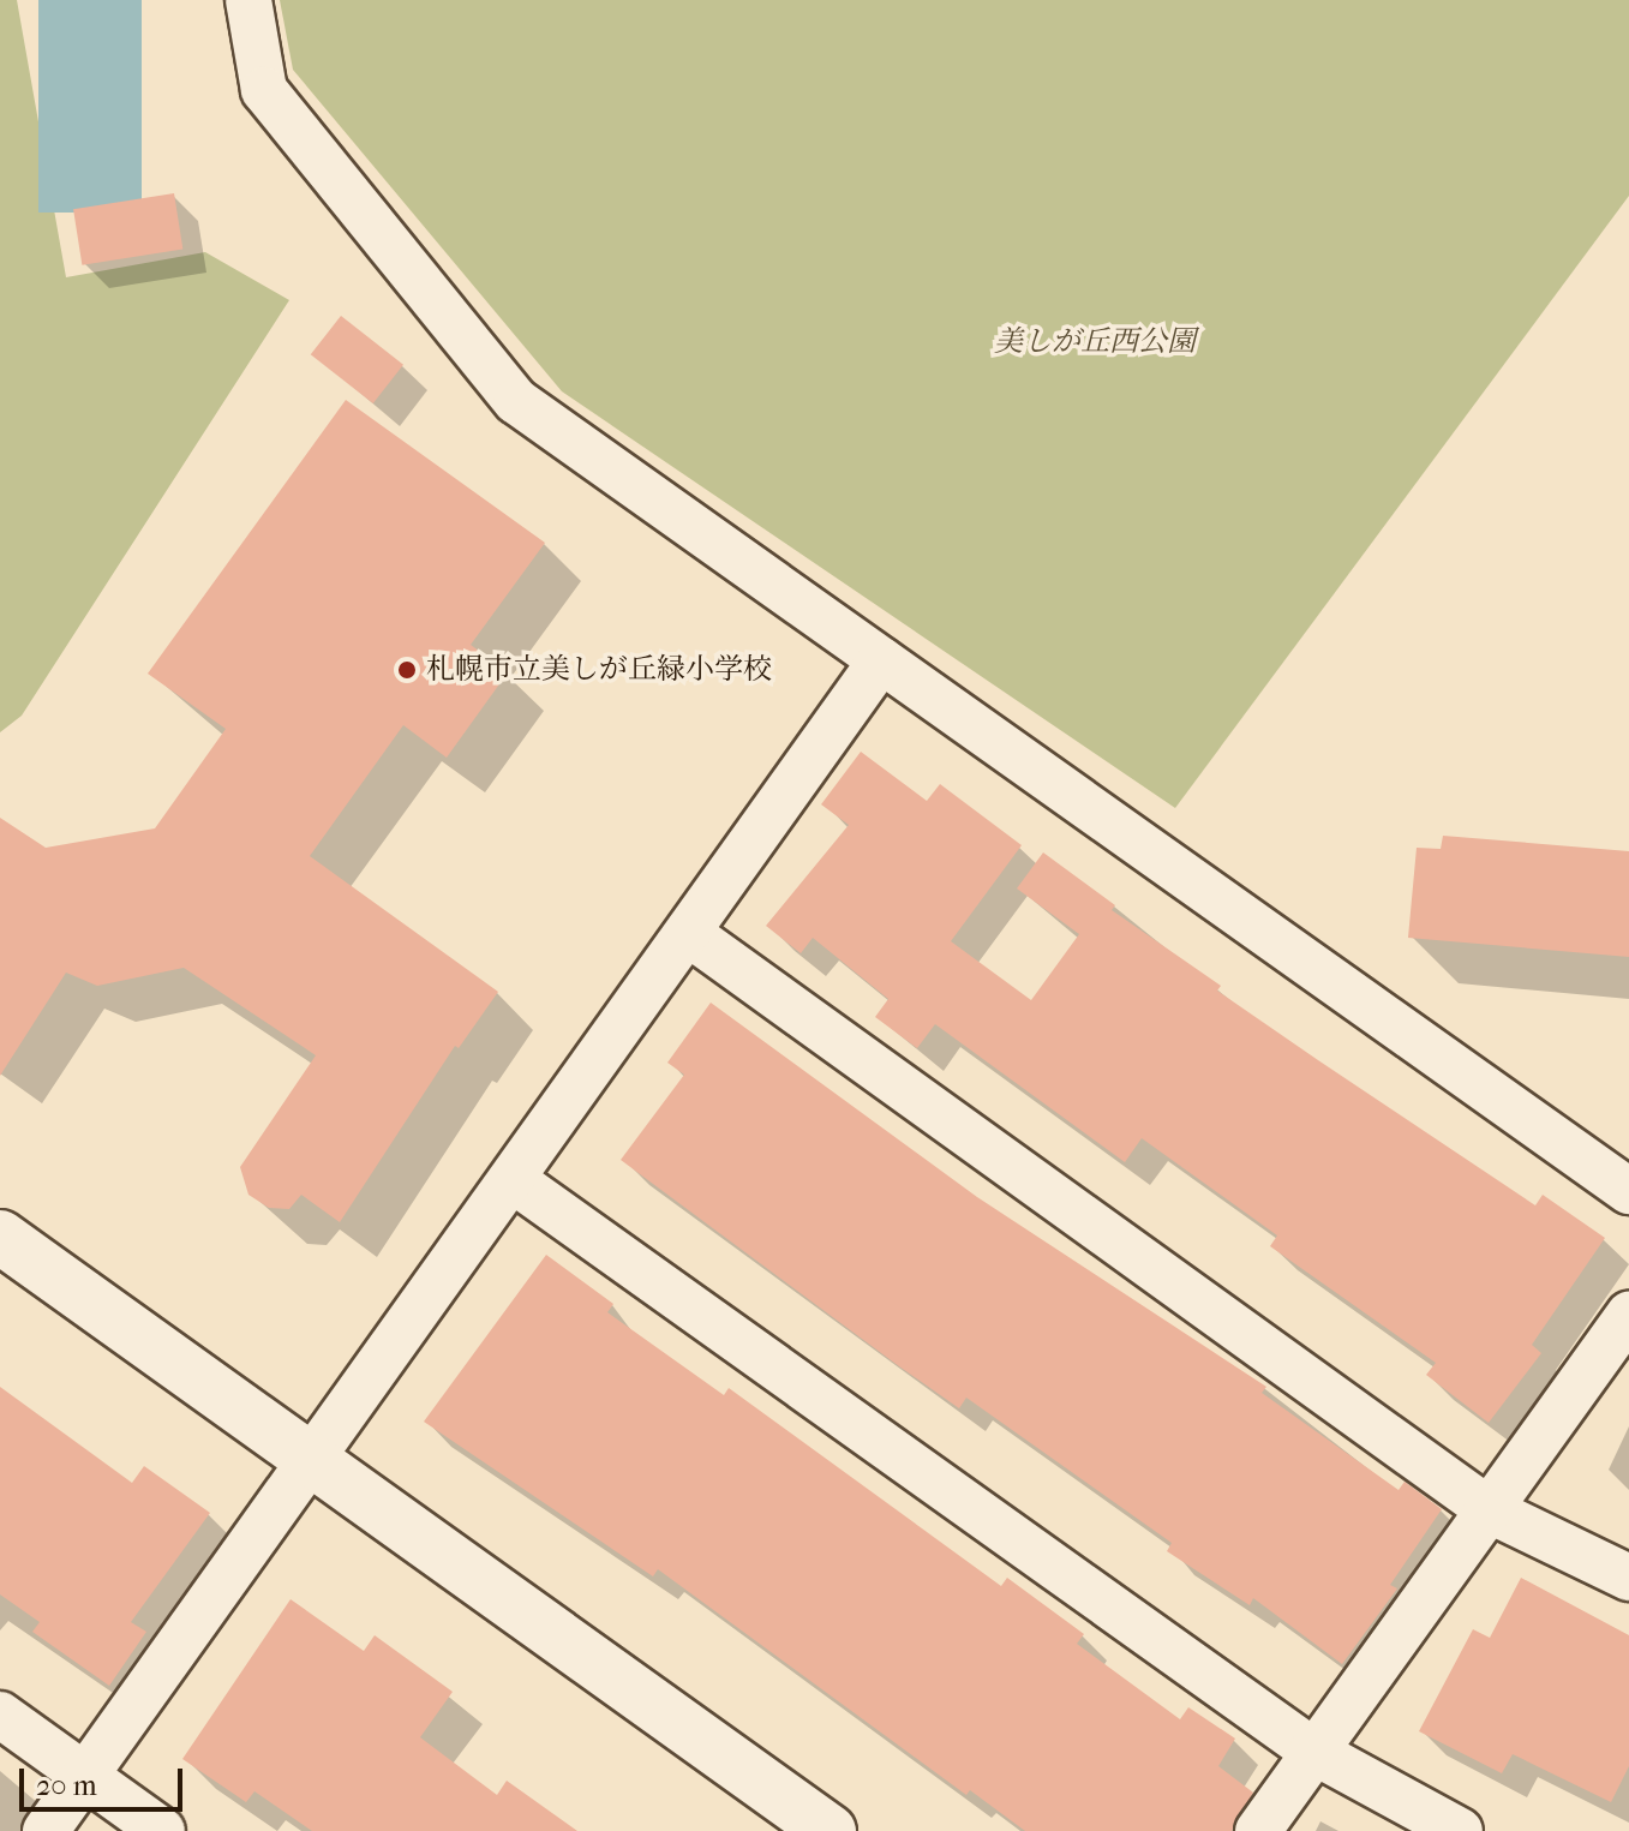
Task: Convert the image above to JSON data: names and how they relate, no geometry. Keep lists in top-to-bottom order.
{
  "parks": ["美しが丘西公園"],
  "places": ["札幌市立美しが丘緑小学校"],
  "scale_bar": "20 m"
}
